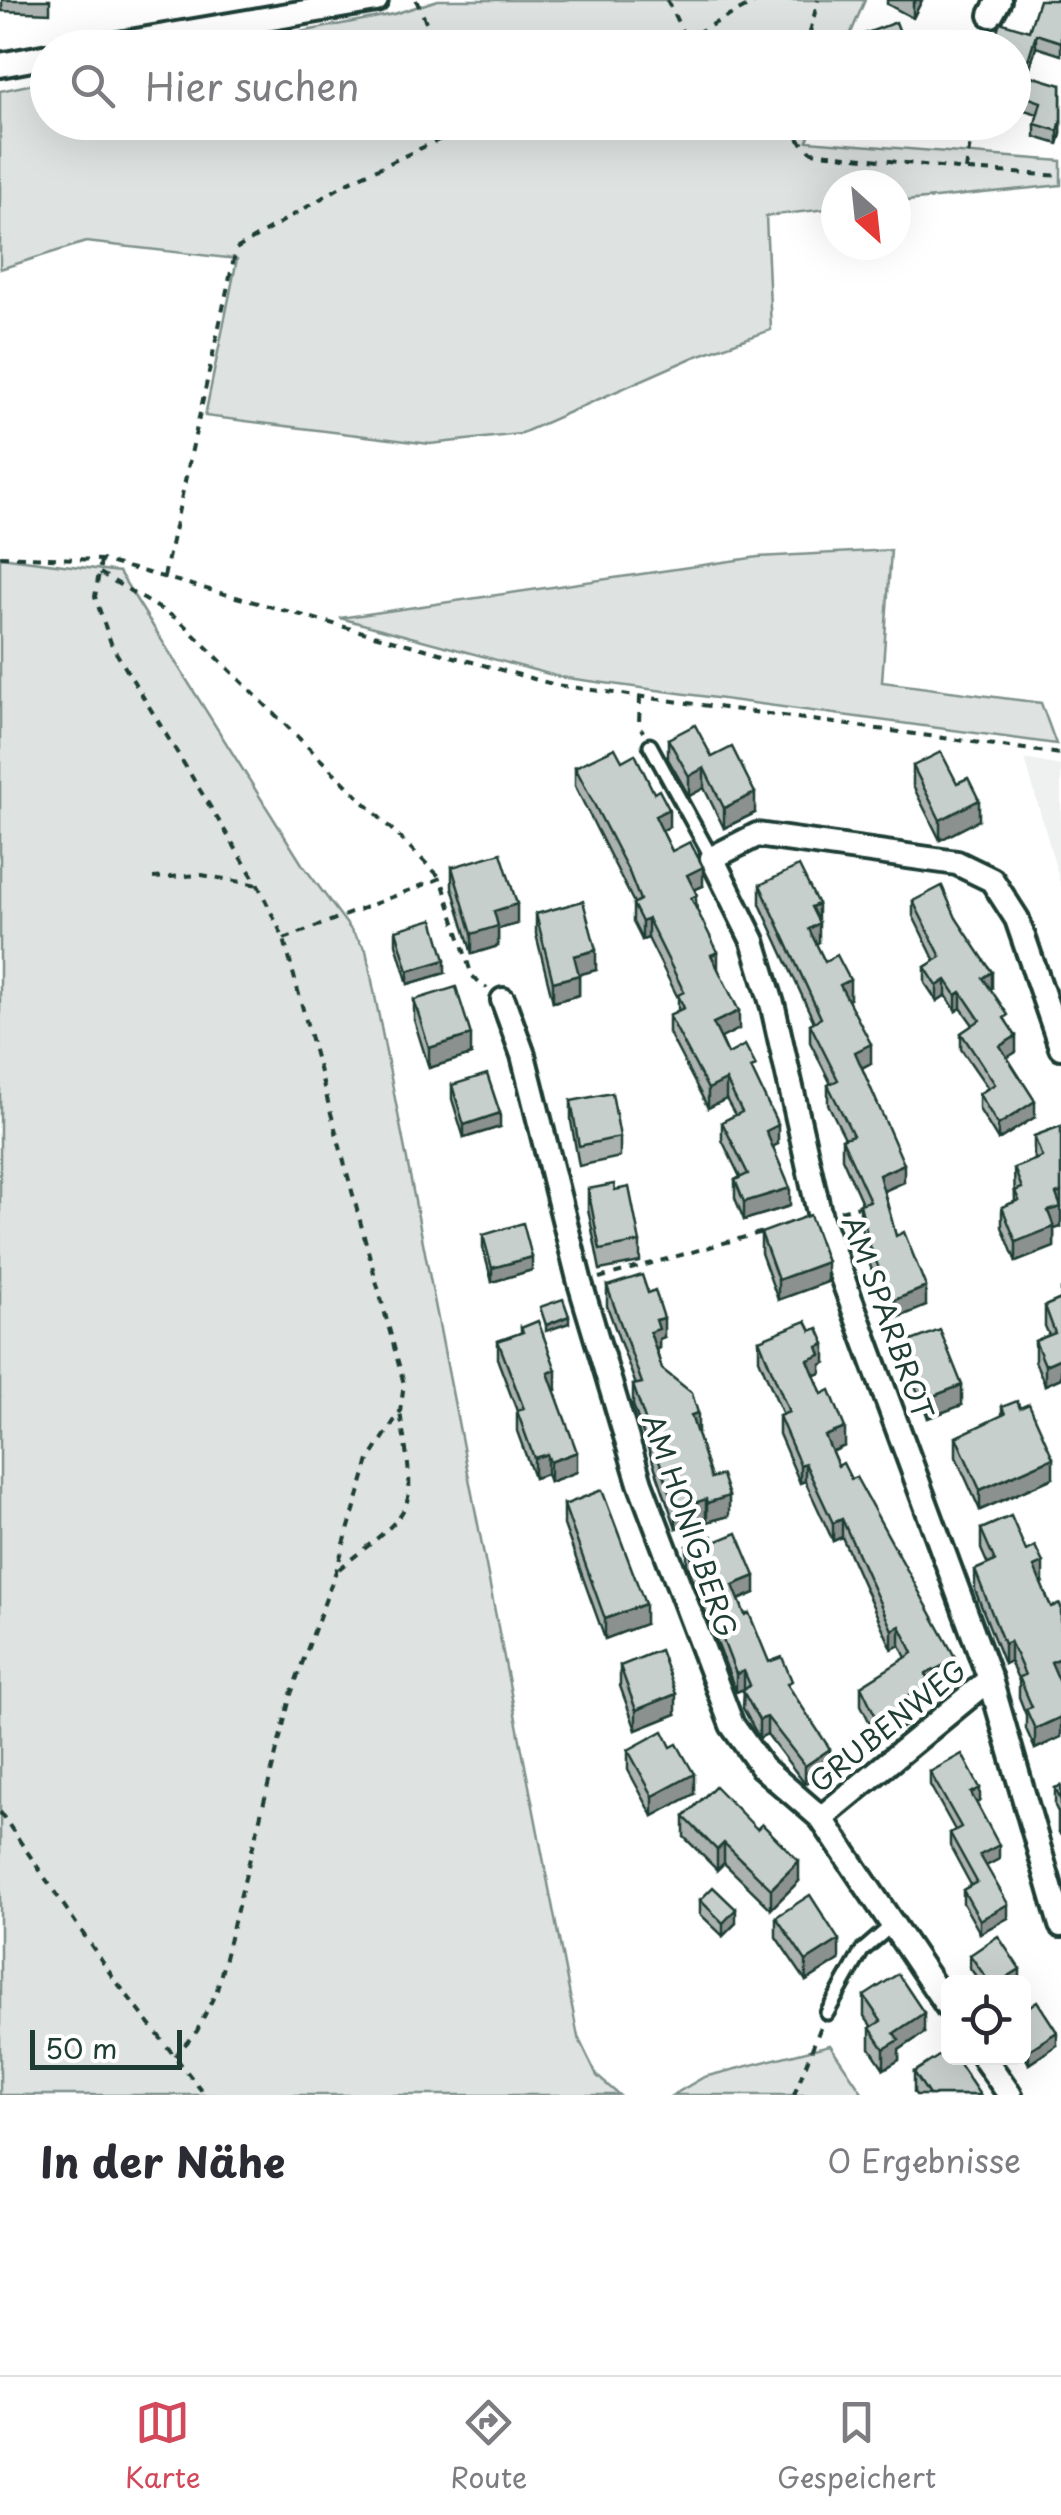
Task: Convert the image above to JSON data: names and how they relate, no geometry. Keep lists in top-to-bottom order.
{
  "streets": {
    "street": ["AM SPARBROT", "AM HONIGBERG", "GRUBENWEG"]
  },
  "crossings": [
    ["AM SPARBROT", "GRUBENWEG"],
    ["AM HONIGBERG", "GRUBENWEG"]
  ],
  "scale_bar": "50 m",
  "north": "bottom right",
  "page": {
    "search": "Hier suchen",
    "scale": "50 m",
    "heading": ["In der Nähe", "0 Ergebnisse"],
    "nav": ["Karte", "Route", "Gespeichert"]
  }
}
